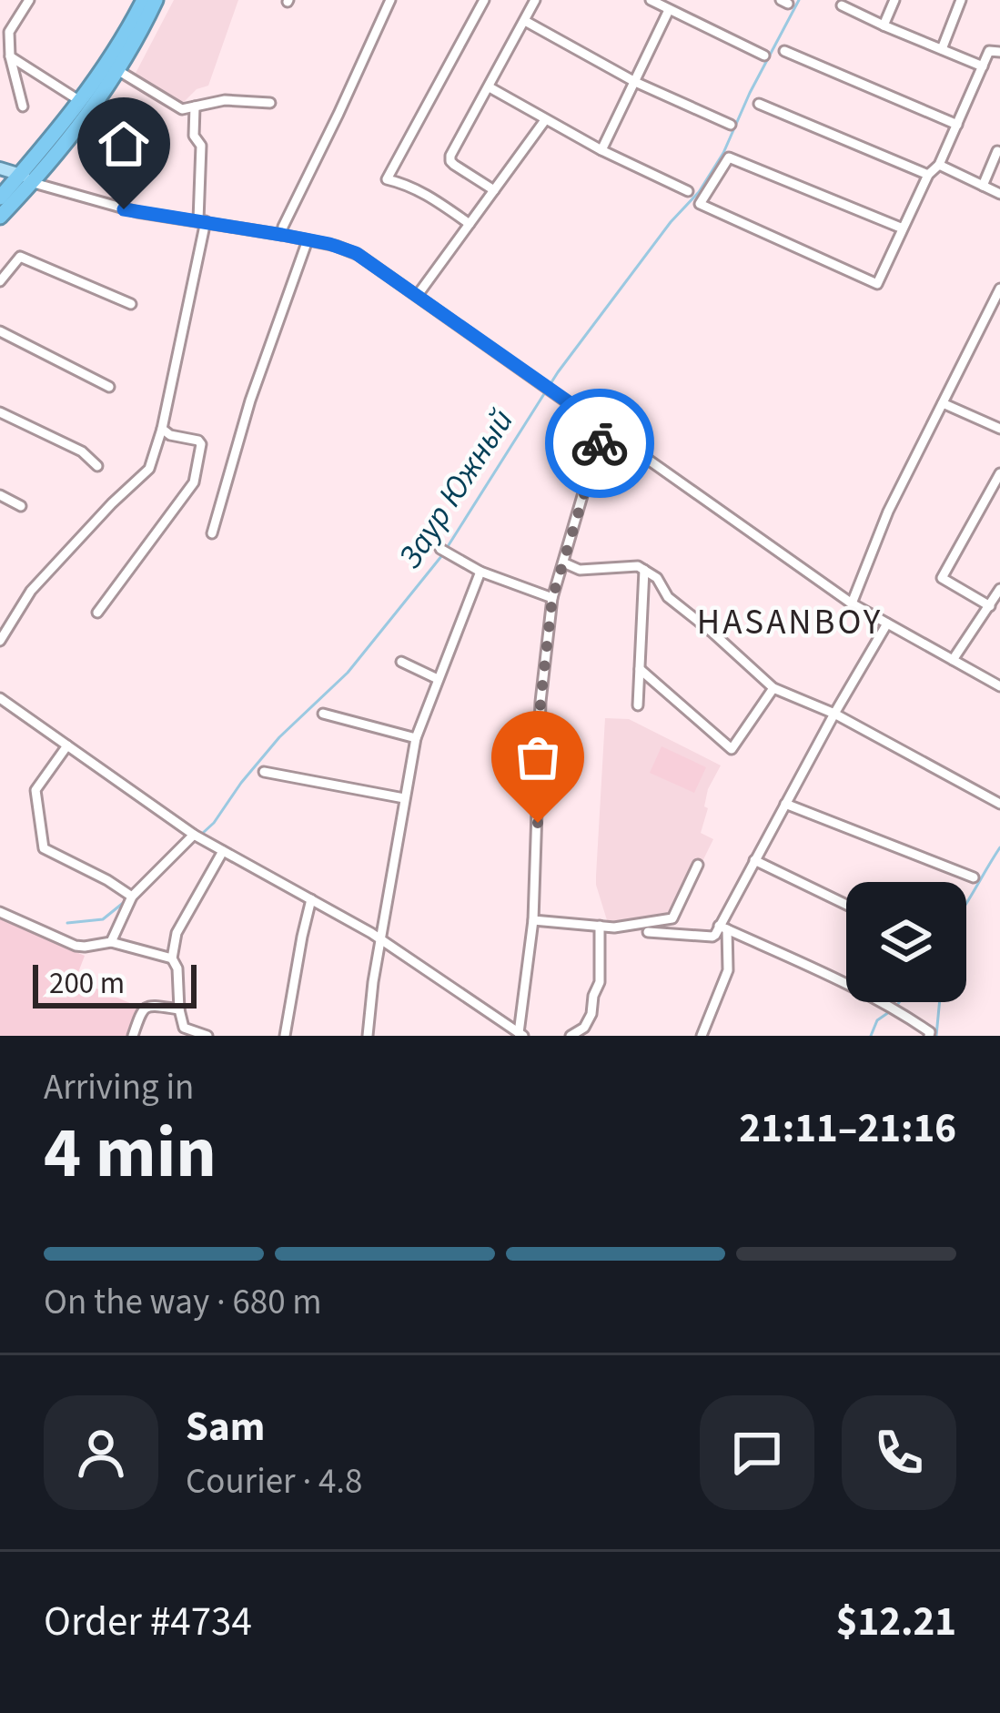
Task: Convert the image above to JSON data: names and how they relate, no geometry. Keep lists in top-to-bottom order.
{
  "districts": ["HASANBOY"],
  "water": ["Заур Южный"],
  "scale_bar": "200 m",
  "page": {
    "scale": "200 m",
    "heading": ["4 min", "Arriving in", "21:11–21:16"],
    "panel": [
      "Sam",
      "Courier · 4.8",
      "Order #4734",
      "$12.21"
    ],
    "bar": "On the way · 680 m"
  }
}
